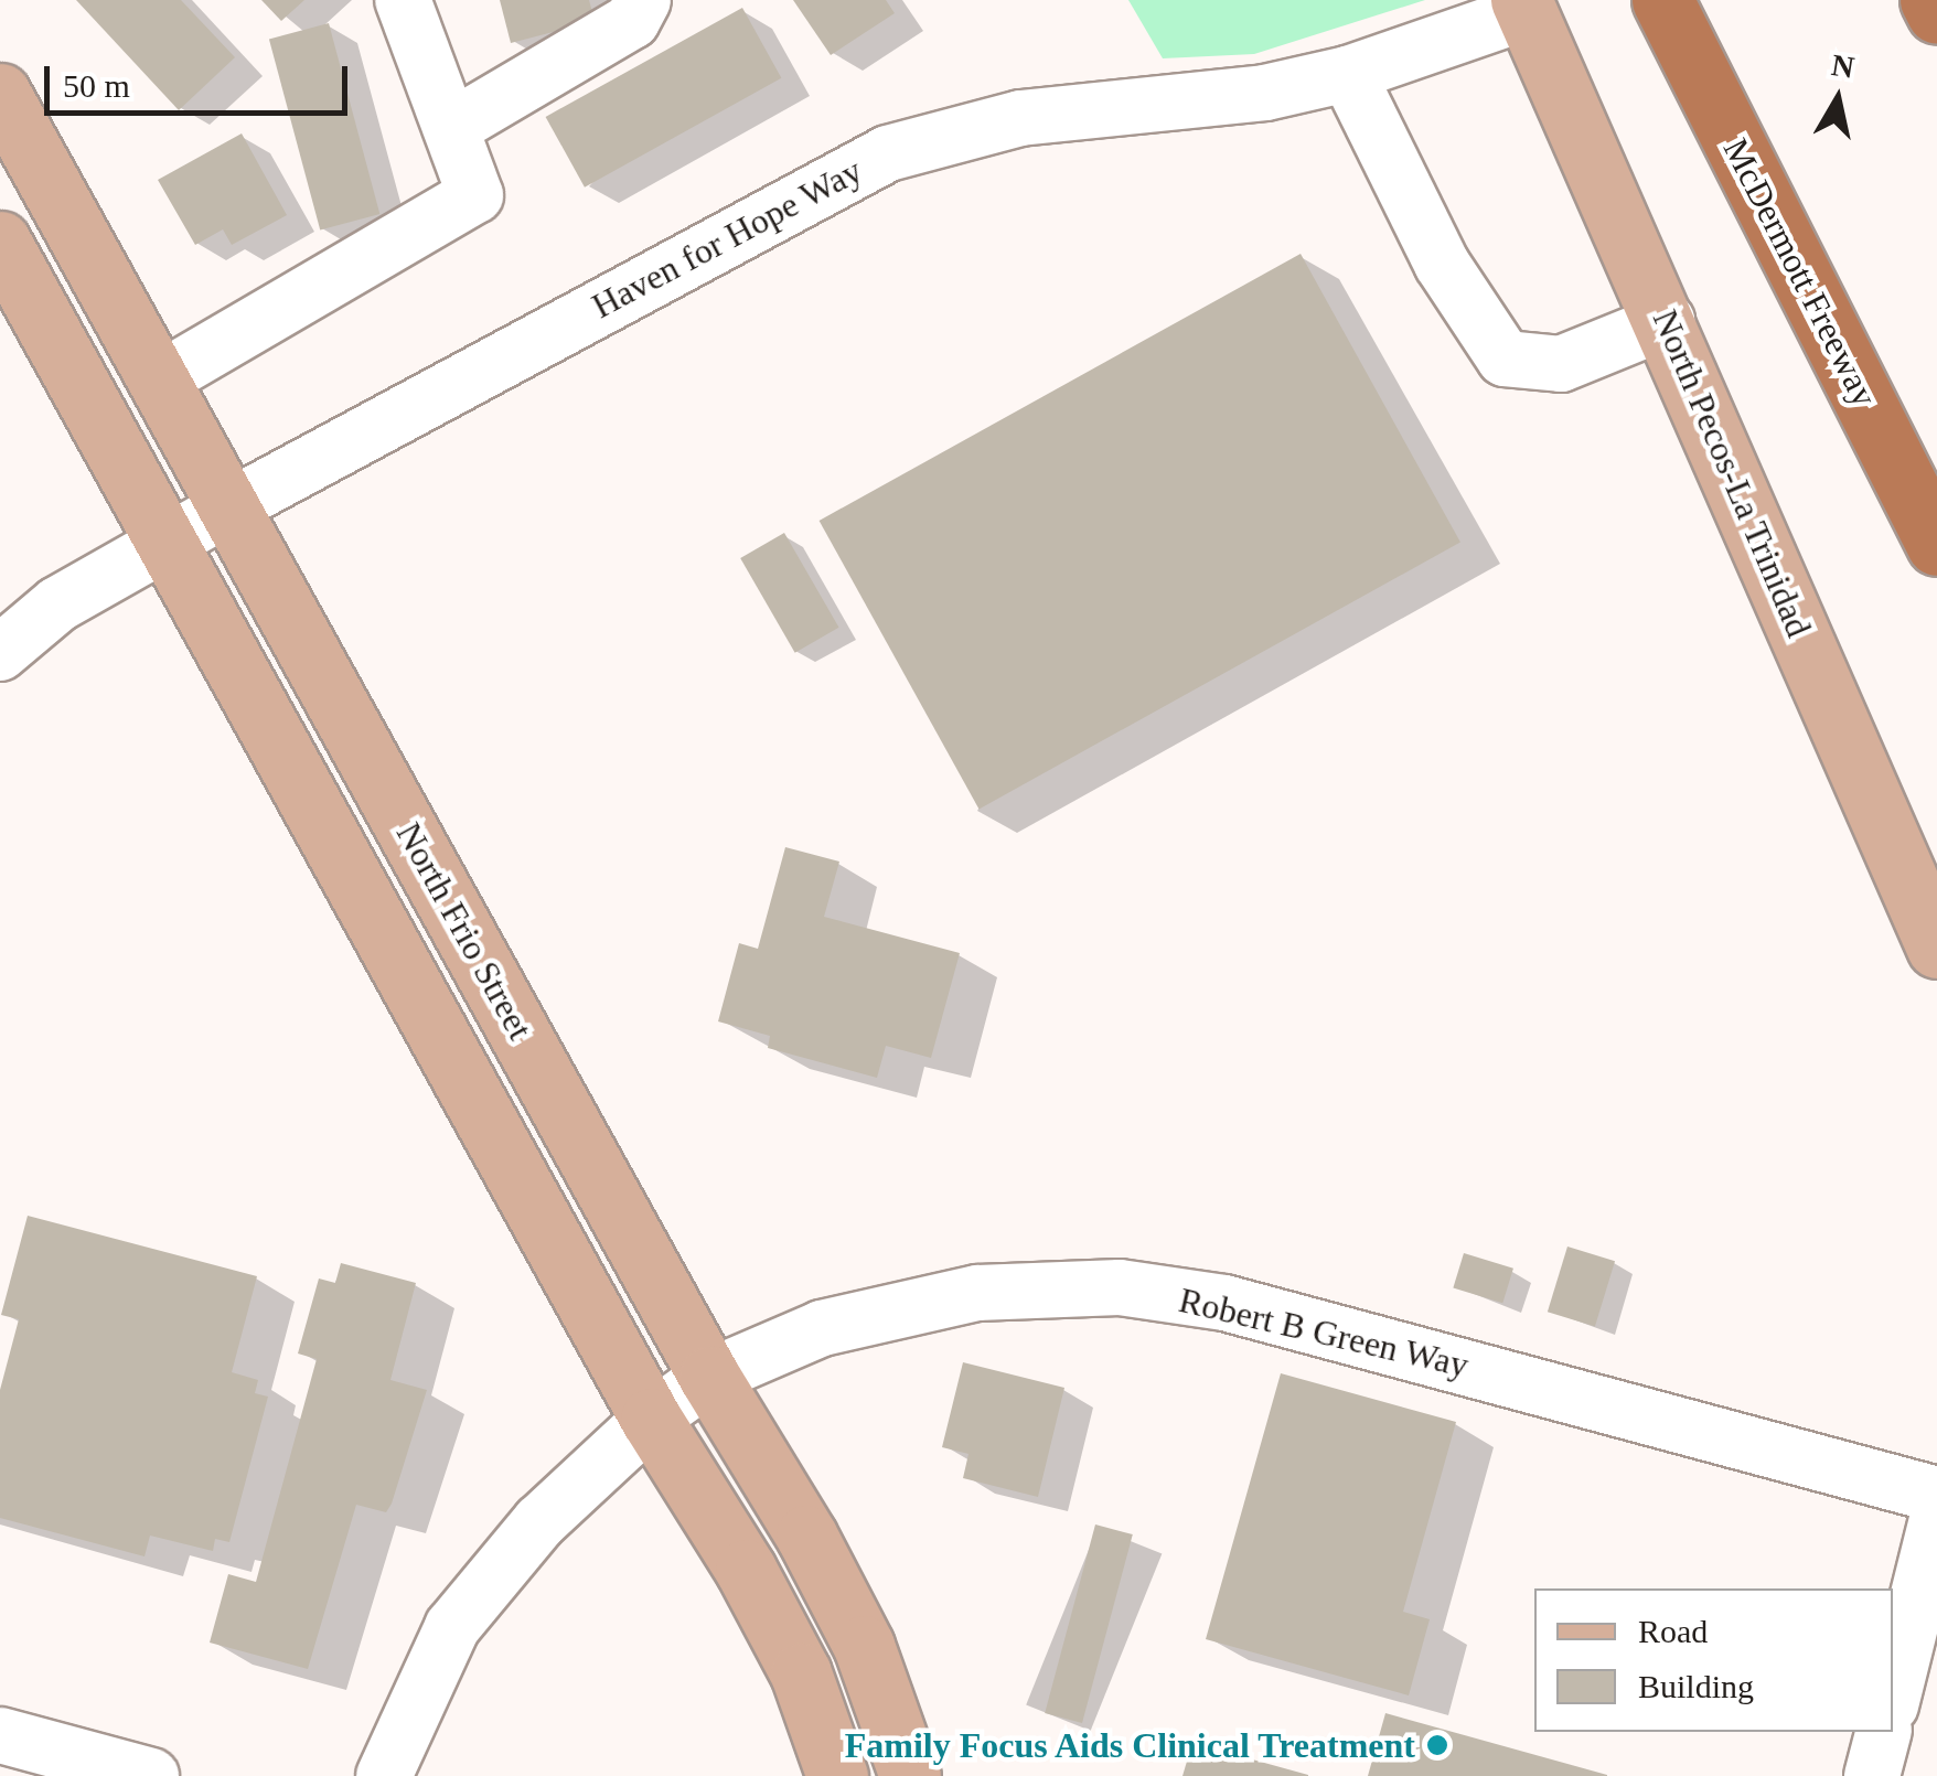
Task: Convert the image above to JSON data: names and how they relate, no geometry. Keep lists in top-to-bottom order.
{
  "streets": {
    "highway": ["McDermott Freeway"],
    "main road": ["North Pecos-La Trinidad", "North Frio Street"],
    "street": ["Haven for Hope Way", "Robert B Green Way"]
  },
  "crossings": [
    ["Haven for Hope Way", "North Pecos-La Trinidad"],
    ["Haven for Hope Way", "North Frio Street"],
    ["North Frio Street", "Robert B Green Way"]
  ],
  "places": ["Family Focus Aids Clinical Treatment"],
  "legend": ["Road", "Building"],
  "scale_bar": "50 m",
  "north": "top"
}
